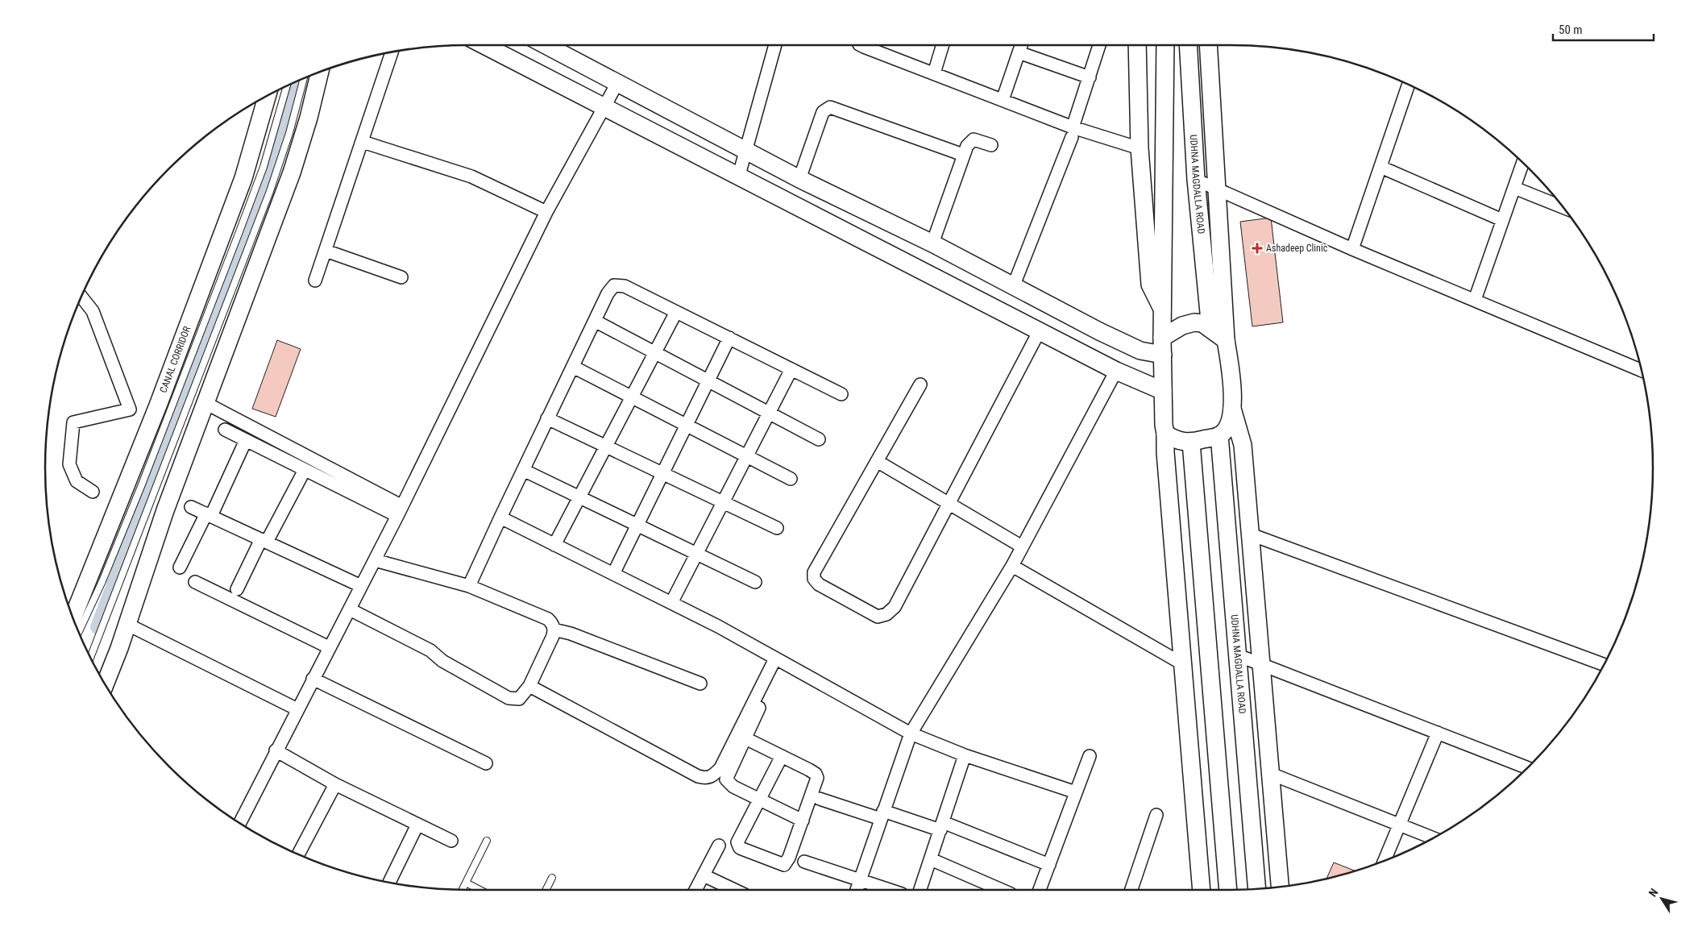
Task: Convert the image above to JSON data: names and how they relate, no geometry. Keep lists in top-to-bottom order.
{
  "streets": {
    "street": ["UDHNA MAGDALLA ROAD", "CANAL CORRIDOR"]
  },
  "places": {
    "health": ["Ashadeep Clinic"]
  },
  "scale_bar": "50 m",
  "north": "top left"
}
